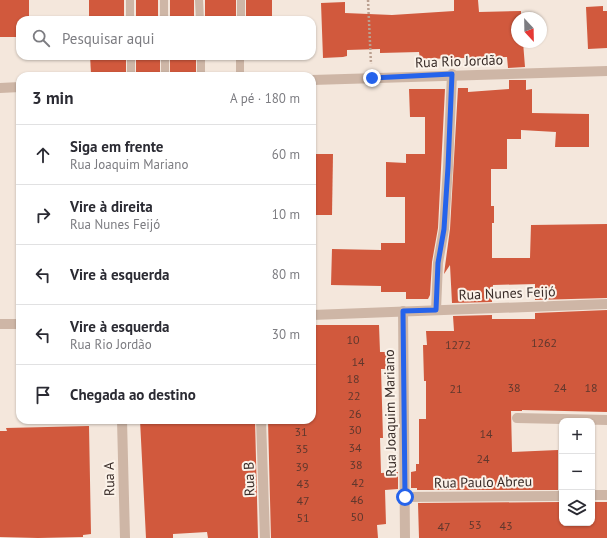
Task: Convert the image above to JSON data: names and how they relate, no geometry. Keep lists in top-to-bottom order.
{
  "streets": {
    "street": [
      "Rua Rio Jordão",
      "Rua Nunes Feijó",
      "Rua Joaquim Mariano",
      "Rua A",
      "Rua B",
      "Rua Paulo Abreu"
    ]
  },
  "crossings": [
    ["Rua Nunes Feijó", "Rua Joaquim Mariano"],
    ["Rua Joaquim Mariano", "Rua Paulo Abreu"]
  ],
  "house_numbers": [
    "10",
    "1262",
    "1272",
    "14",
    "18",
    "38",
    "24",
    "18",
    "21",
    "22",
    "26",
    "30",
    "31",
    "14",
    "34",
    "35",
    "24",
    "38",
    "39",
    "42",
    "43",
    "46",
    "47",
    "50",
    "51",
    "53",
    "43",
    "47"
  ],
  "north": "bottom",
  "page": {
    "search": "Pesquisar aqui",
    "heading": ["3 min", "A pé · 180 m"],
    "list": [
      ["Siga em frente", "Rua Joaquim Mariano", "60 m"],
      ["Vire à direita", "Rua Nunes Feijó", "10 m"],
      ["Vire à esquerda", "80 m"],
      ["Vire à esquerda", "Rua Rio Jordão", "30 m"],
      "Chegada ao destino"
    ],
    "map_buttons": ["+", "−"]
  }
}
